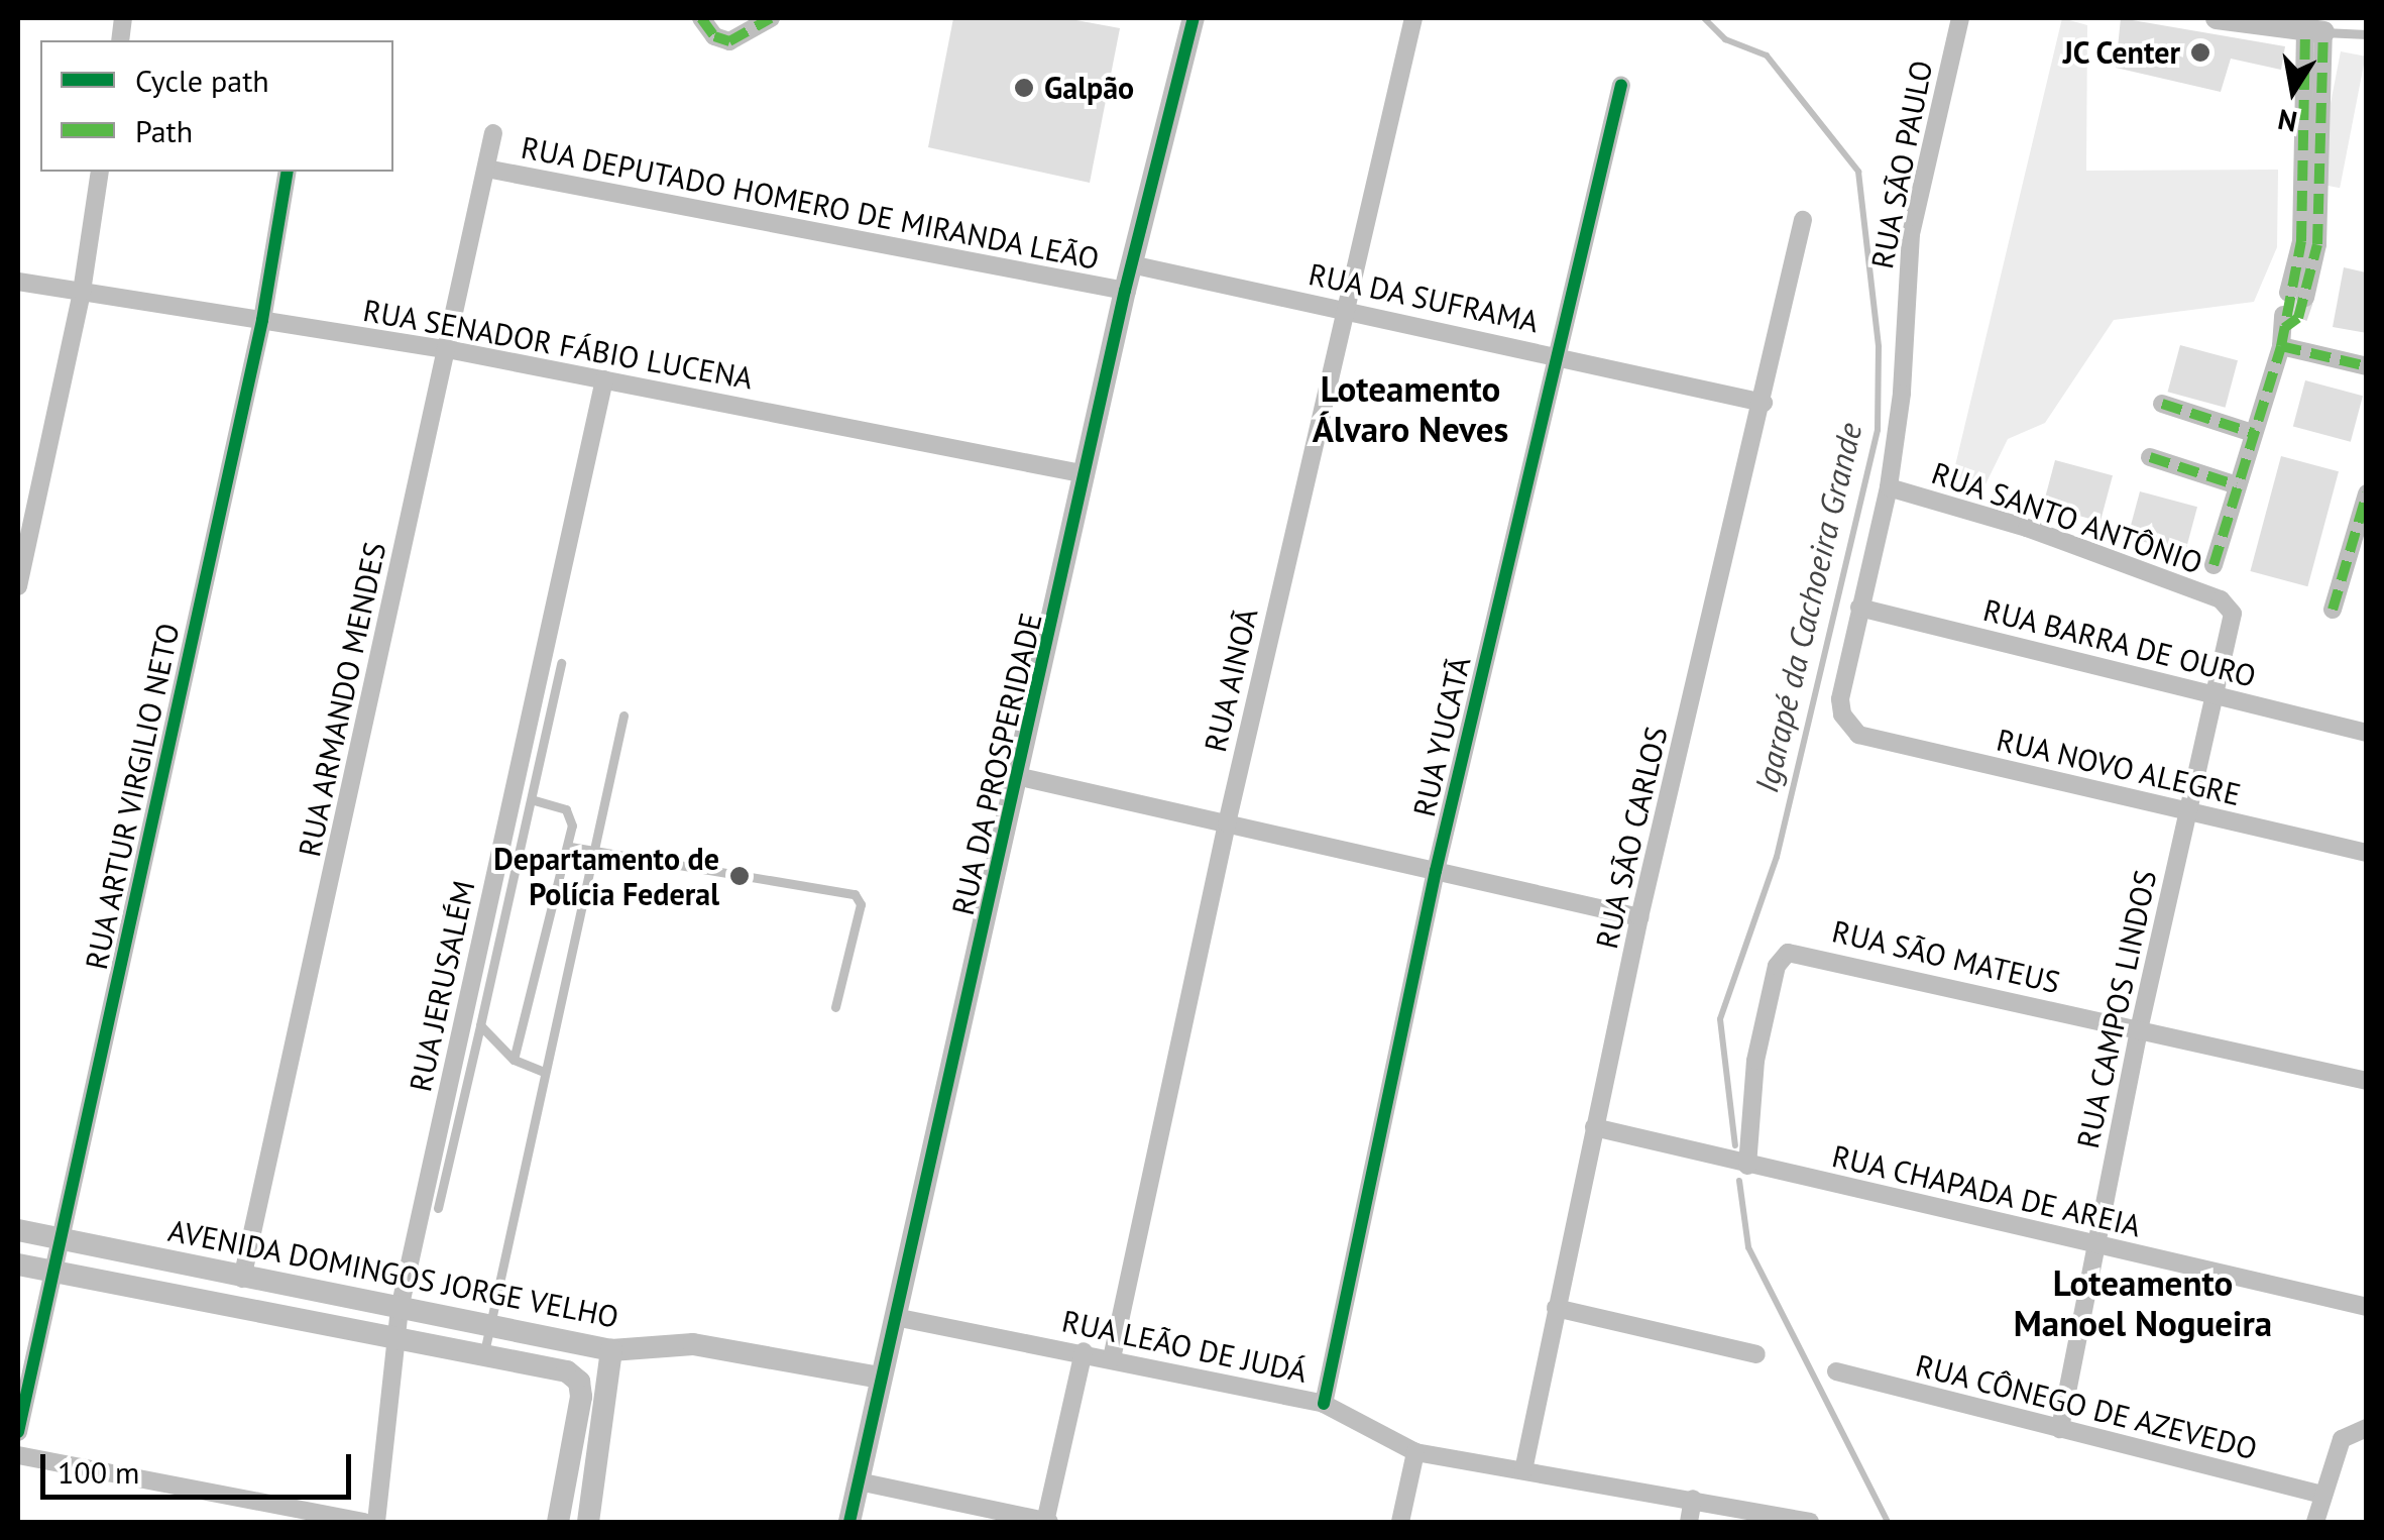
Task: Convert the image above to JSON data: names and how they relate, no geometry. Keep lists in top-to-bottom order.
{
  "streets": {
    "street": [
      "RUA SÃO PAULO",
      "RUA DEPUTADO HOMERO DE MIRANDA LEÃO",
      "RUA DA SUFRAMA",
      "RUA SENADOR FÁBIO LUCENA",
      "RUA SANTO ANTÔNIO",
      "RUA BARRA DE OURO",
      "RUA AINOÃ",
      "RUA ARMANDO MENDES",
      "RUA YUCATÃ",
      "RUA DA PROSPERIDADE",
      "RUA NOVO ALEGRE",
      "RUA ARTUR VIRGILIO NETO",
      "RUA SÃO CARLOS",
      "RUA SÃO MATEUS",
      "RUA JERUSALÉM",
      "RUA CAMPOS LINDOS",
      "RUA CHAPADA DE AREIA",
      "AVENIDA DOMINGOS JORGE VELHO",
      "RUA LEÃO DE JUDÁ",
      "RUA CÔNEGO DE AZEVEDO"
    ]
  },
  "crossings": [
    ["RUA SÃO PAULO", "RUA SANTO ANTÔNIO"],
    ["RUA SÃO PAULO", "RUA BARRA DE OURO"],
    ["RUA SÃO PAULO", "RUA NOVO ALEGRE"],
    ["RUA DEPUTADO HOMERO DE MIRANDA LEÃO", "RUA ARMANDO MENDES"],
    ["RUA DEPUTADO HOMERO DE MIRANDA LEÃO", "RUA DA PROSPERIDADE"],
    ["RUA DA SUFRAMA", "RUA AINOÃ"],
    ["RUA DA SUFRAMA", "RUA YUCATÃ"],
    ["RUA DA SUFRAMA", "RUA DA PROSPERIDADE"],
    ["RUA DA SUFRAMA", "RUA SÃO CARLOS"],
    ["RUA SENADOR FÁBIO LUCENA", "RUA ARMANDO MENDES"],
    ["RUA SENADOR FÁBIO LUCENA", "RUA DA PROSPERIDADE"],
    ["RUA SENADOR FÁBIO LUCENA", "RUA ARTUR VIRGILIO NETO"],
    ["RUA SENADOR FÁBIO LUCENA", "RUA JERUSALÉM"],
    ["RUA SANTO ANTÔNIO", "RUA CAMPOS LINDOS"],
    ["RUA BARRA DE OURO", "RUA CAMPOS LINDOS"],
    ["RUA AINOÃ", "RUA LEÃO DE JUDÁ"],
    ["RUA ARMANDO MENDES", "AVENIDA DOMINGOS JORGE VELHO"],
    ["RUA YUCATÃ", "RUA LEÃO DE JUDÁ"],
    ["RUA DA PROSPERIDADE", "AVENIDA DOMINGOS JORGE VELHO"],
    ["RUA DA PROSPERIDADE", "RUA LEÃO DE JUDÁ"],
    ["RUA NOVO ALEGRE", "RUA CAMPOS LINDOS"],
    ["RUA ARTUR VIRGILIO NETO", "AVENIDA DOMINGOS JORGE VELHO"],
    ["RUA SÃO CARLOS", "RUA CHAPADA DE AREIA"],
    ["RUA SÃO CARLOS", "RUA LEÃO DE JUDÁ"],
    ["RUA SÃO MATEUS", "RUA CAMPOS LINDOS"],
    ["RUA SÃO MATEUS", "RUA CHAPADA DE AREIA"],
    ["RUA JERUSALÉM", "AVENIDA DOMINGOS JORGE VELHO"],
    ["RUA CAMPOS LINDOS", "RUA CHAPADA DE AREIA"],
    ["RUA CAMPOS LINDOS", "RUA CÔNEGO DE AZEVEDO"]
  ],
  "districts": ["Loteamento Álvaro Neves", "Loteamento Manoel Nogueira"],
  "water": ["Igarapé da Cachoeira Grande"],
  "places": ["JC Center", "Galpão", "Departamento de Polícia Federal"],
  "legend": ["Cycle path", "Path"],
  "scale_bar": "100 m",
  "north": "bottom"
}
